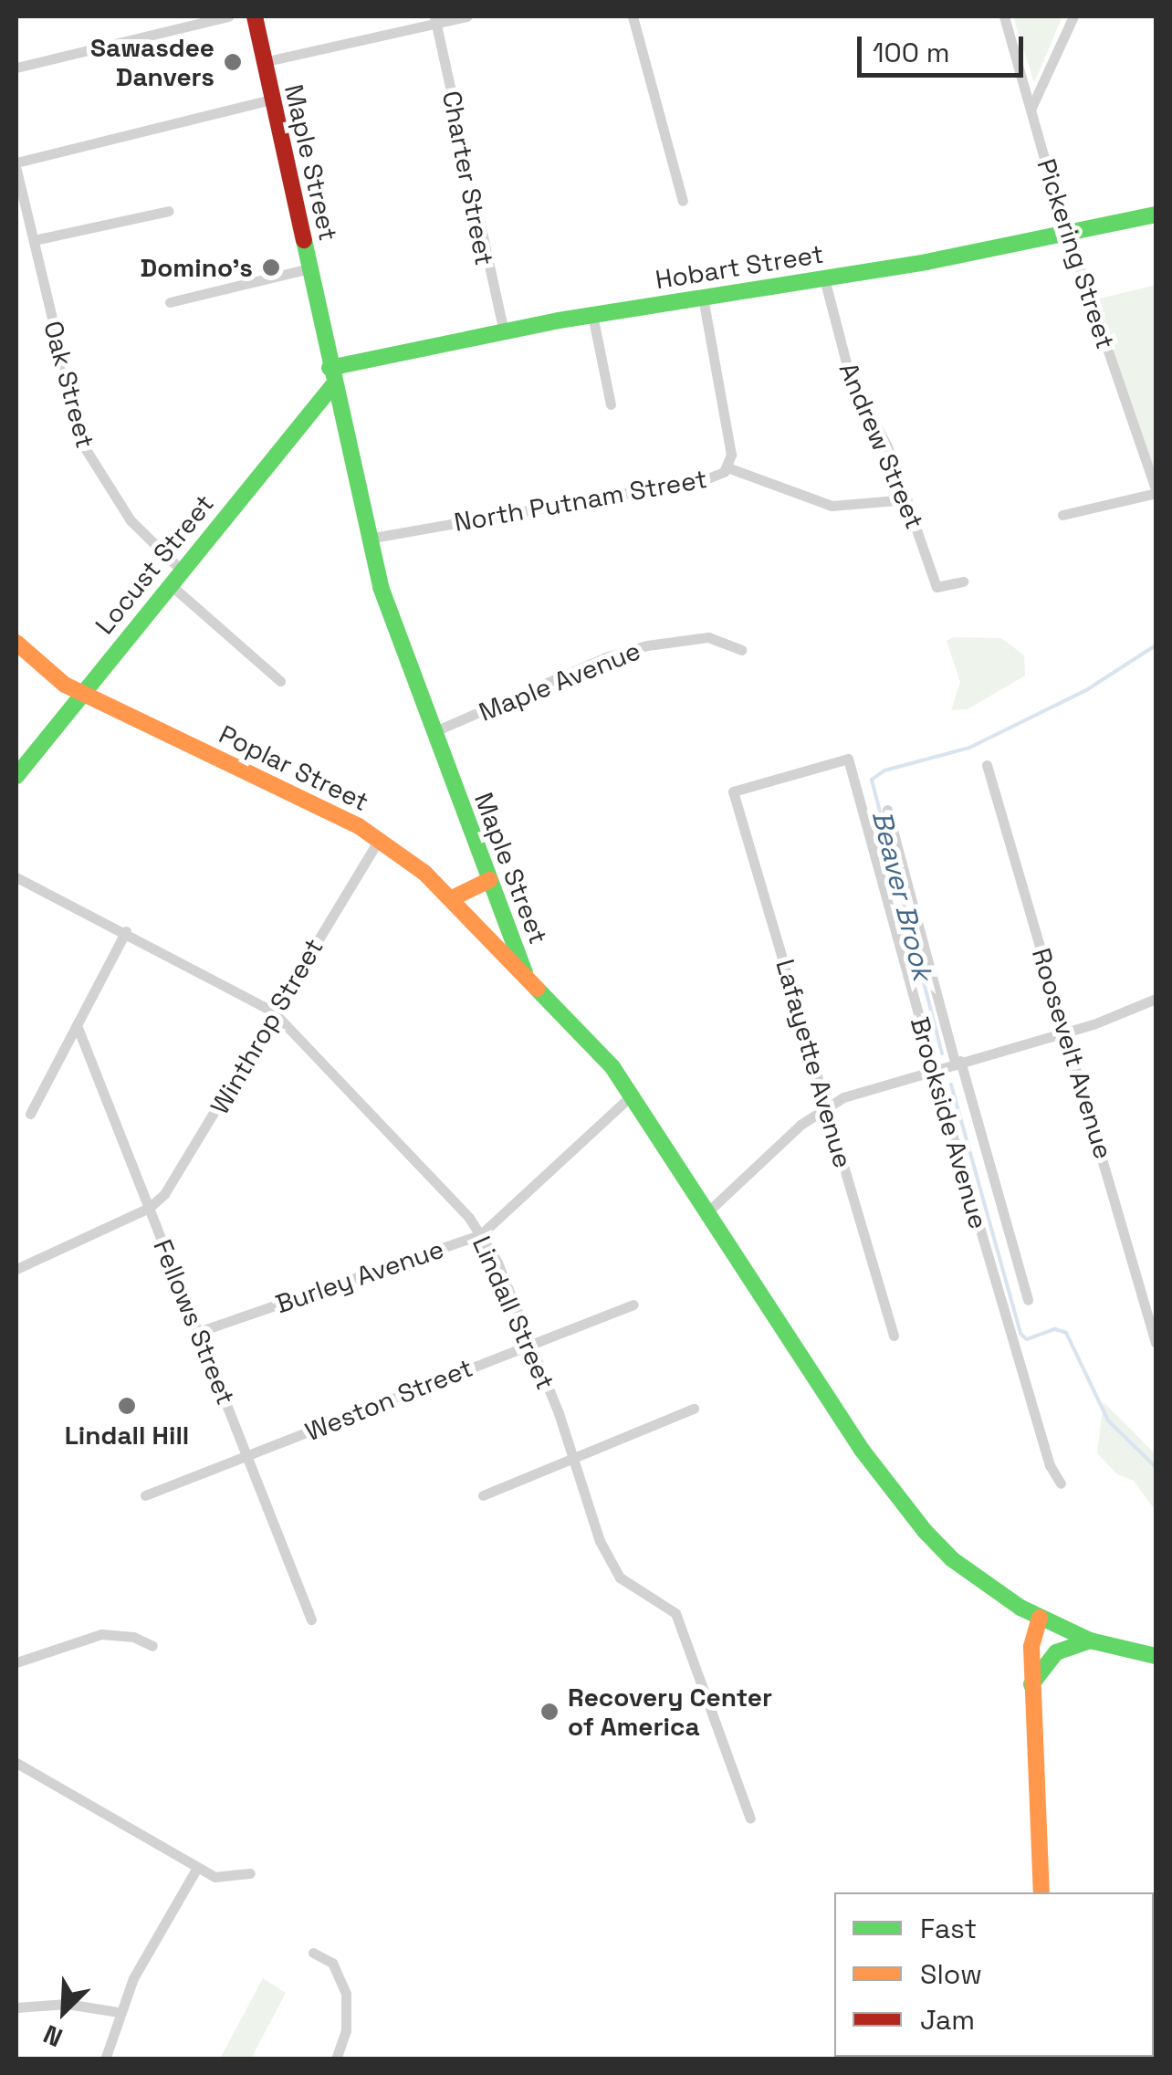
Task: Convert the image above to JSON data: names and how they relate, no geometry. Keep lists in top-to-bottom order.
{
  "streets": {
    "main road": [
      "Maple Street",
      "Hobart Street",
      "Locust Street",
      "Poplar Street"
    ],
    "street": [
      "Charter Street",
      "Pickering Street",
      "Oak Street",
      "Andrew Street",
      "North Putnam Street",
      "Maple Avenue",
      "Winthrop Street",
      "Roosevelt Avenue",
      "Lafayette Avenue",
      "Brookside Avenue",
      "Burley Avenue",
      "Lindall Street",
      "Fellows Street",
      "Weston Street"
    ]
  },
  "crossings": [
    ["Maple Street", "Hobart Street"],
    ["Maple Street", "North Putnam Street"],
    ["Maple Street", "Locust Street"],
    ["Maple Street", "Maple Avenue"],
    ["Maple Street", "Poplar Street"],
    ["Maple Street", "Burley Avenue"],
    ["Charter Street", "Hobart Street"],
    ["Pickering Street", "Hobart Street"],
    ["Hobart Street", "Andrew Street"],
    ["Hobart Street", "North Putnam Street"],
    ["Oak Street", "Locust Street"],
    ["Locust Street", "Poplar Street"],
    ["Poplar Street", "Winthrop Street"],
    ["Winthrop Street", "Lindall Street"],
    ["Winthrop Street", "Fellows Street"],
    ["Lafayette Avenue", "Brookside Avenue"],
    ["Burley Avenue", "Lindall Street"],
    ["Burley Avenue", "Fellows Street"],
    ["Lindall Street", "Weston Street"],
    ["Fellows Street", "Weston Street"]
  ],
  "water": ["Beaver Brook"],
  "places": [
    "Sawasdee Danvers",
    "Domino's",
    "Lindall Hill",
    "Recovery Center of America"
  ],
  "legend": ["Fast", "Slow", "Jam"],
  "scale_bar": "100 m",
  "north": "bottom left"
}
